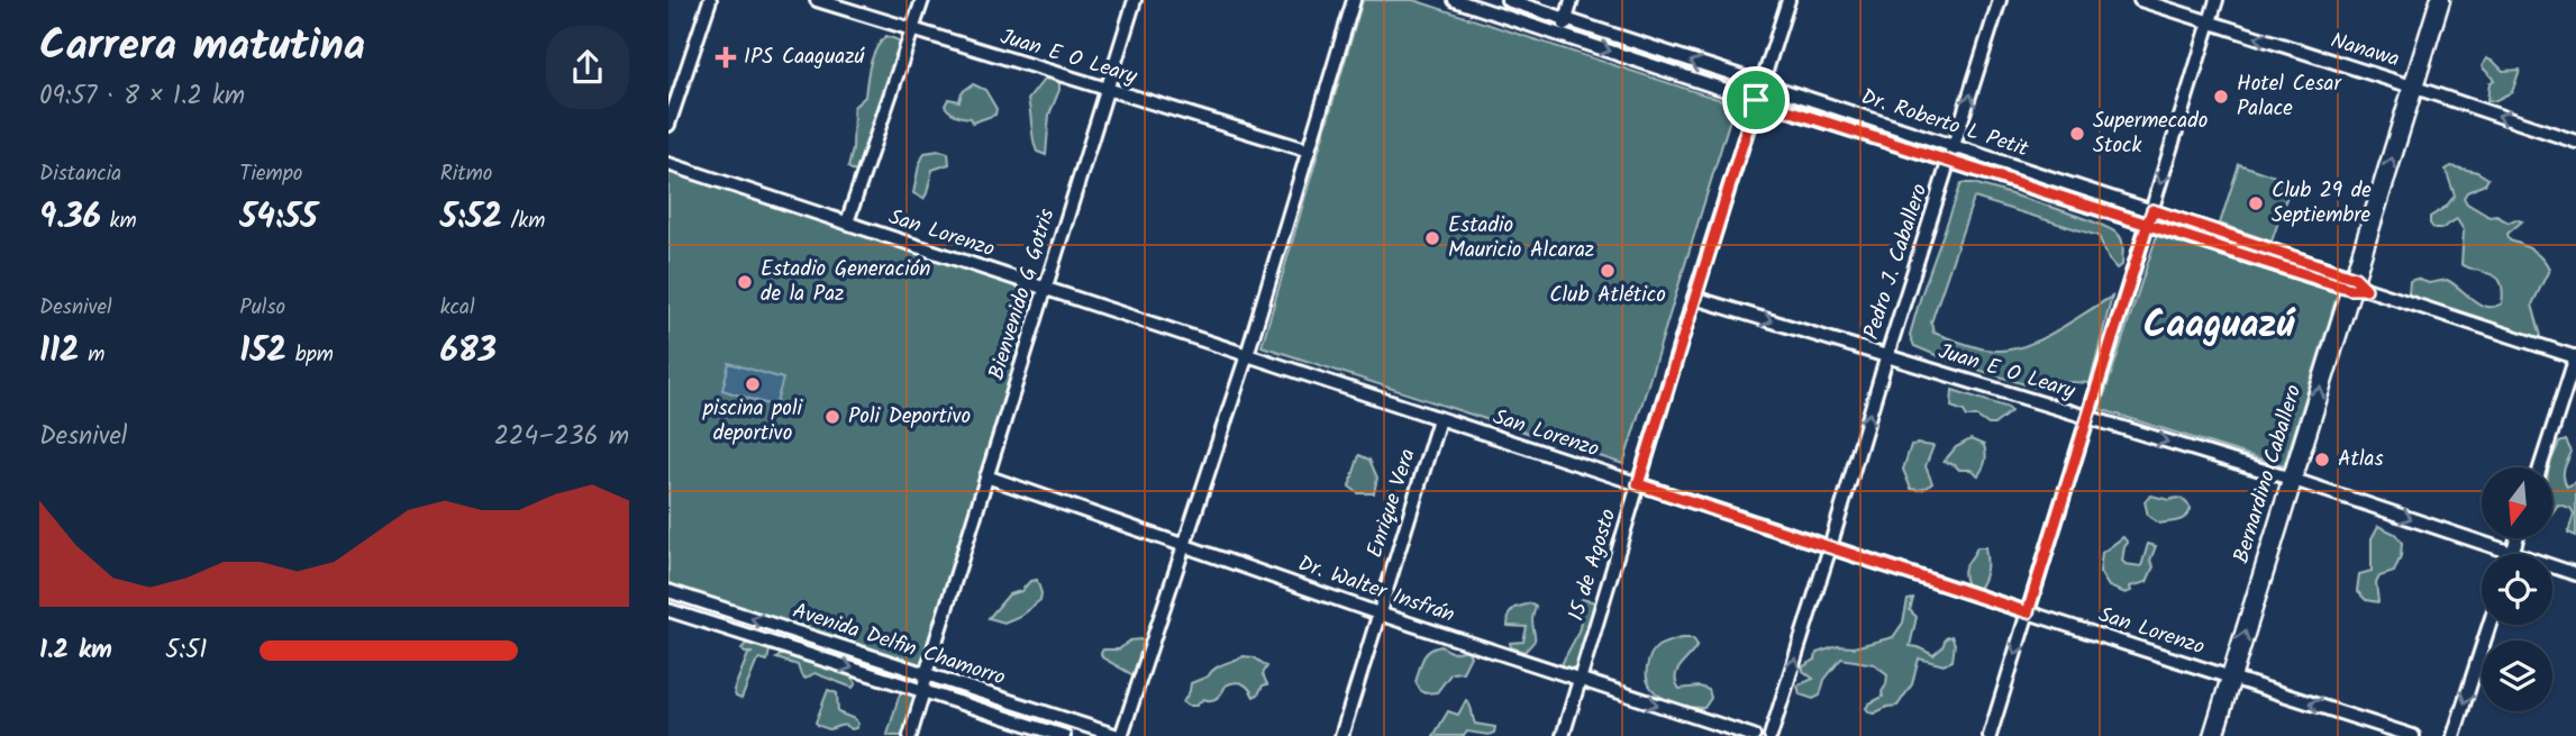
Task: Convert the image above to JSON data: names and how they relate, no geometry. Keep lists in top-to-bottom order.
{
  "streets": {
    "highway": ["Bernardino Caballero"],
    "street": [
      "Nanawa",
      "Juan E O Leary",
      "Dr. Roberto L Petit",
      "San Lorenzo",
      "Pedro J. Caballero",
      "Bienvenido G Gotris",
      "Enrique Vera",
      "15 de Agosto",
      "Dr. Walter Insfrán",
      "Avenida Delfin Chamorro"
    ]
  },
  "crossings": [
    ["Nanawa", "Bernardino Caballero"],
    ["Juan E O Leary", "Pedro J. Caballero"],
    ["Juan E O Leary", "Bienvenido G Gotris"],
    ["Juan E O Leary", "Bernardino Caballero"],
    ["Juan E O Leary", "15 de Agosto"],
    ["Dr. Roberto L Petit", "Pedro J. Caballero"],
    ["Dr. Roberto L Petit", "Bernardino Caballero"],
    ["Dr. Roberto L Petit", "15 de Agosto"],
    ["San Lorenzo", "Pedro J. Caballero"],
    ["San Lorenzo", "Bienvenido G Gotris"],
    ["San Lorenzo", "Bernardino Caballero"],
    ["San Lorenzo", "Enrique Vera"],
    ["San Lorenzo", "15 de Agosto"],
    ["Bienvenido G Gotris", "Dr. Walter Insfrán"],
    ["Bienvenido G Gotris", "Avenida Delfin Chamorro"],
    ["Enrique Vera", "Dr. Walter Insfrán"],
    ["15 de Agosto", "Dr. Walter Insfrán"]
  ],
  "one_way": [
    "Nanawa",
    "Juan E O Leary",
    "Pedro J. Caballero",
    "Bernardino Caballero"
  ],
  "districts": ["Caaguazú"],
  "places": {
    "health": ["IPS Caaguazú"],
    "other": [
      "Hotel Cesar Palace",
      "Supermecado Stock",
      "Club 29 de Septiembre",
      "Estadio Mauricio Alcaraz",
      "Club Atlético",
      "Estadio Generación de la Paz",
      "piscina poli deportivo",
      "Poli Deportivo",
      "Atlas"
    ]
  },
  "north": "bottom",
  "page": {
    "heading": ["Carrera matutina", "09:57 · 8 × 1.2 km"],
    "stats": [
      ["Distancia", "9.36 km"],
      ["Tiempo", "54:55"],
      ["Ritmo", "5:52 /km"],
      ["Desnivel", "112 m"],
      ["Pulso", "152 bpm"],
      ["kcal", "683"]
    ],
    "chart": ["Desnivel", "224–236 m"],
    "list": [
      {
        "name": "1.2 km",
        "note": "5:51"
      }
    ]
  }
}
